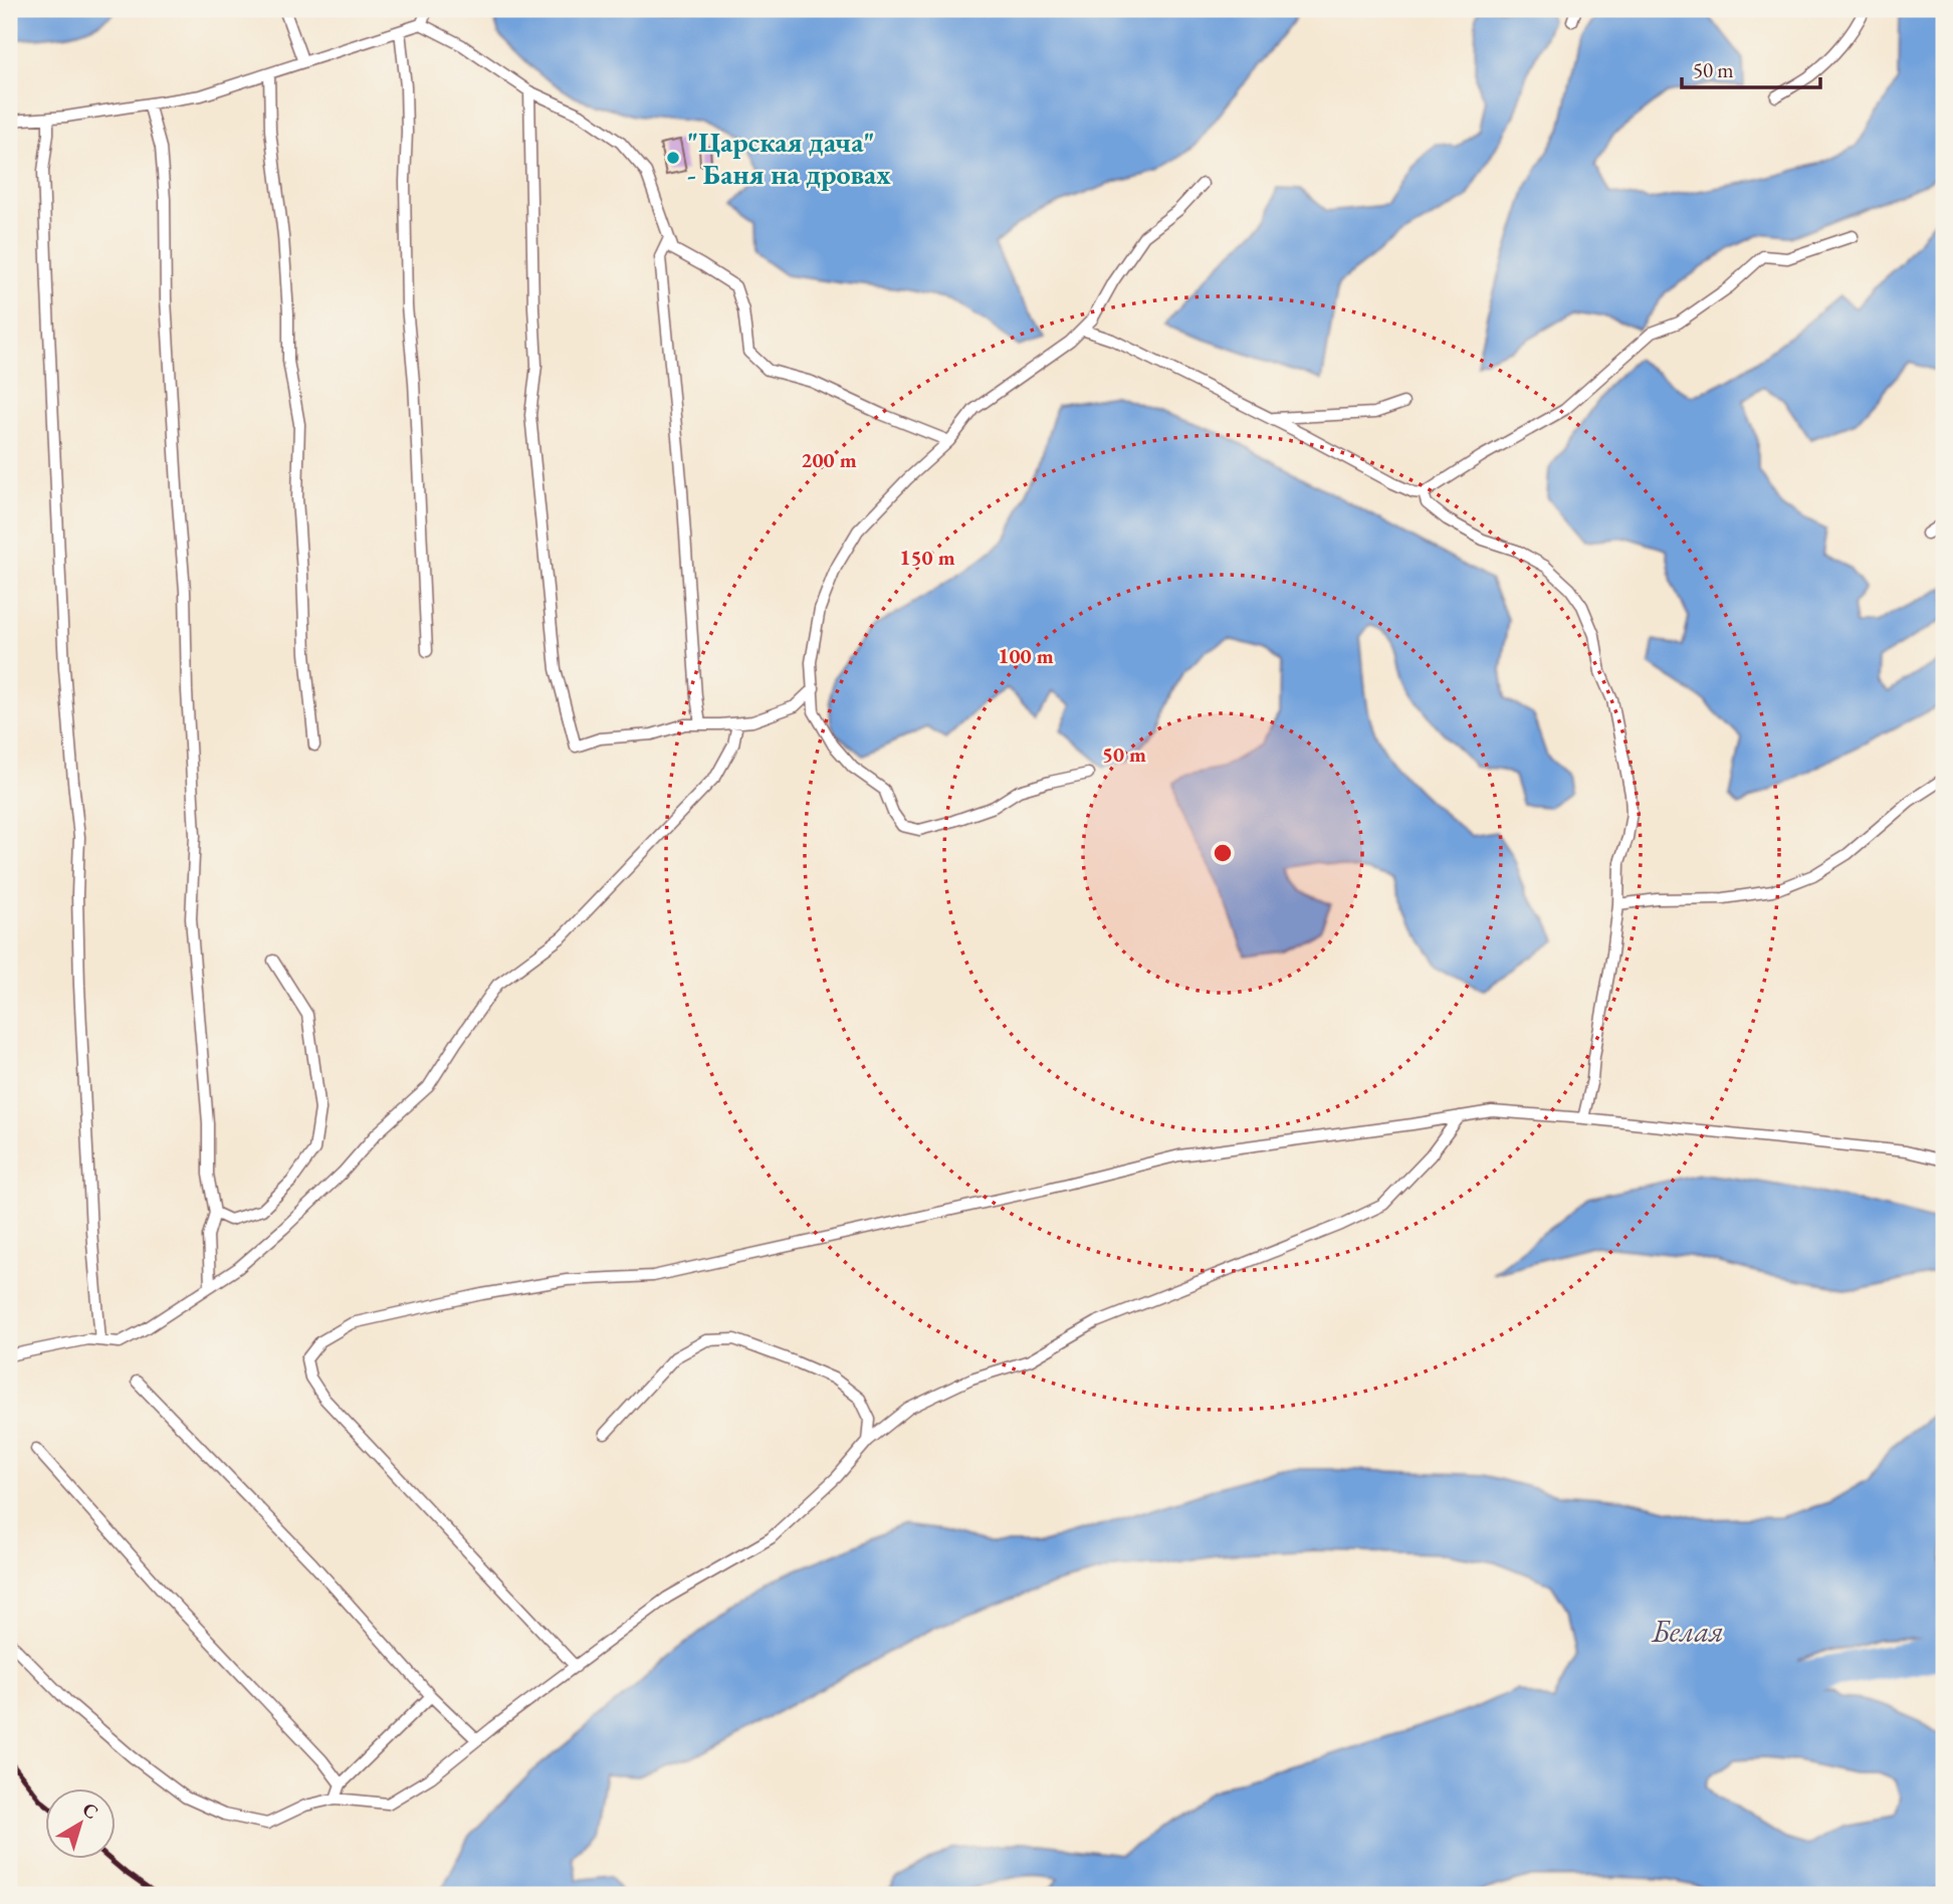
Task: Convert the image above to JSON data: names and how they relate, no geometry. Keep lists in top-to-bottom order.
{
  "water": ["Белая"],
  "places": ["\"Царская дача\" - Баня на дровах"],
  "scale_bar": "50 m",
  "north": "top right",
  "rings": [
    "200 m",
    "150 m",
    "100 m",
    "50 m"
  ]
}
